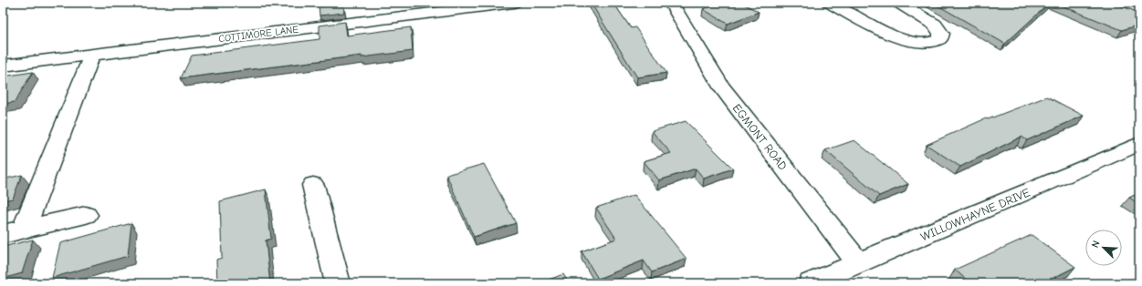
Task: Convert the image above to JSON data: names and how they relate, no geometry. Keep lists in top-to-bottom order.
{
  "streets": {
    "street": ["COTTIMORE LANE", "EGMONT ROAD", "WILLOWHAYNE DRIVE"]
  },
  "crossings": [
    ["EGMONT ROAD", "WILLOWHAYNE DRIVE"]
  ],
  "north": "top left"
}
